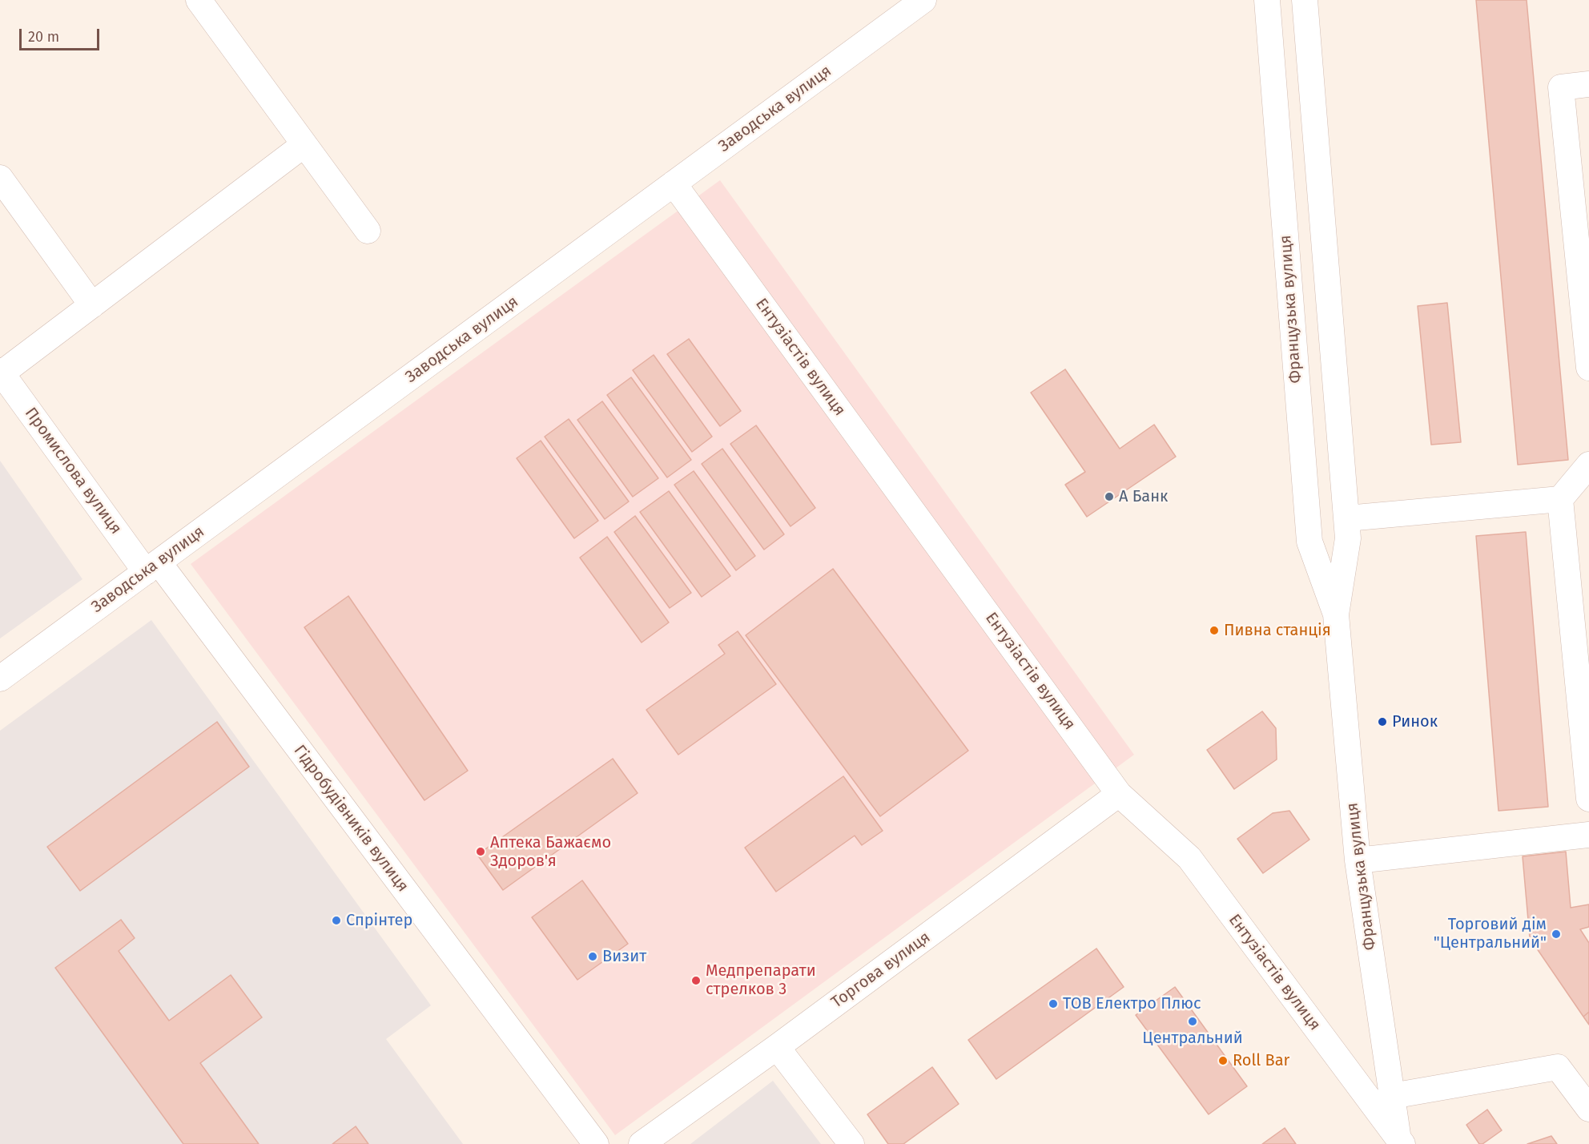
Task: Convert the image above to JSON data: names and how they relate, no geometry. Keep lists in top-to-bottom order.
{
  "streets": {
    "street": [
      "Заводська вулиця",
      "Французька вулиця",
      "Ентузіастів вулиця",
      "Промислова вулиця",
      "Гідробудівників вулиця",
      "Торгова вулиця"
    ]
  },
  "crossings": [
    ["Заводська вулиця", "Ентузіастів вулиця"],
    ["Заводська вулиця", "Промислова вулиця"],
    ["Заводська вулиця", "Гідробудівників вулиця"],
    ["Французька вулиця", "Ентузіастів вулиця"],
    ["Ентузіастів вулиця", "Торгова вулиця"],
    ["Промислова вулиця", "Гідробудівників вулиця"]
  ],
  "places": [
    "А Банк",
    "Пивна станція",
    "Ринок",
    "Аптека Бажаємо Здоров'я",
    "Спрінтер",
    "Торговий дім \"Центральний\"",
    "Визит",
    "Медпрепарати стрелков 3",
    "ТОВ Електро Плюс",
    "Центральний",
    "Roll Bar"
  ],
  "scale_bar": "20 m"
}
